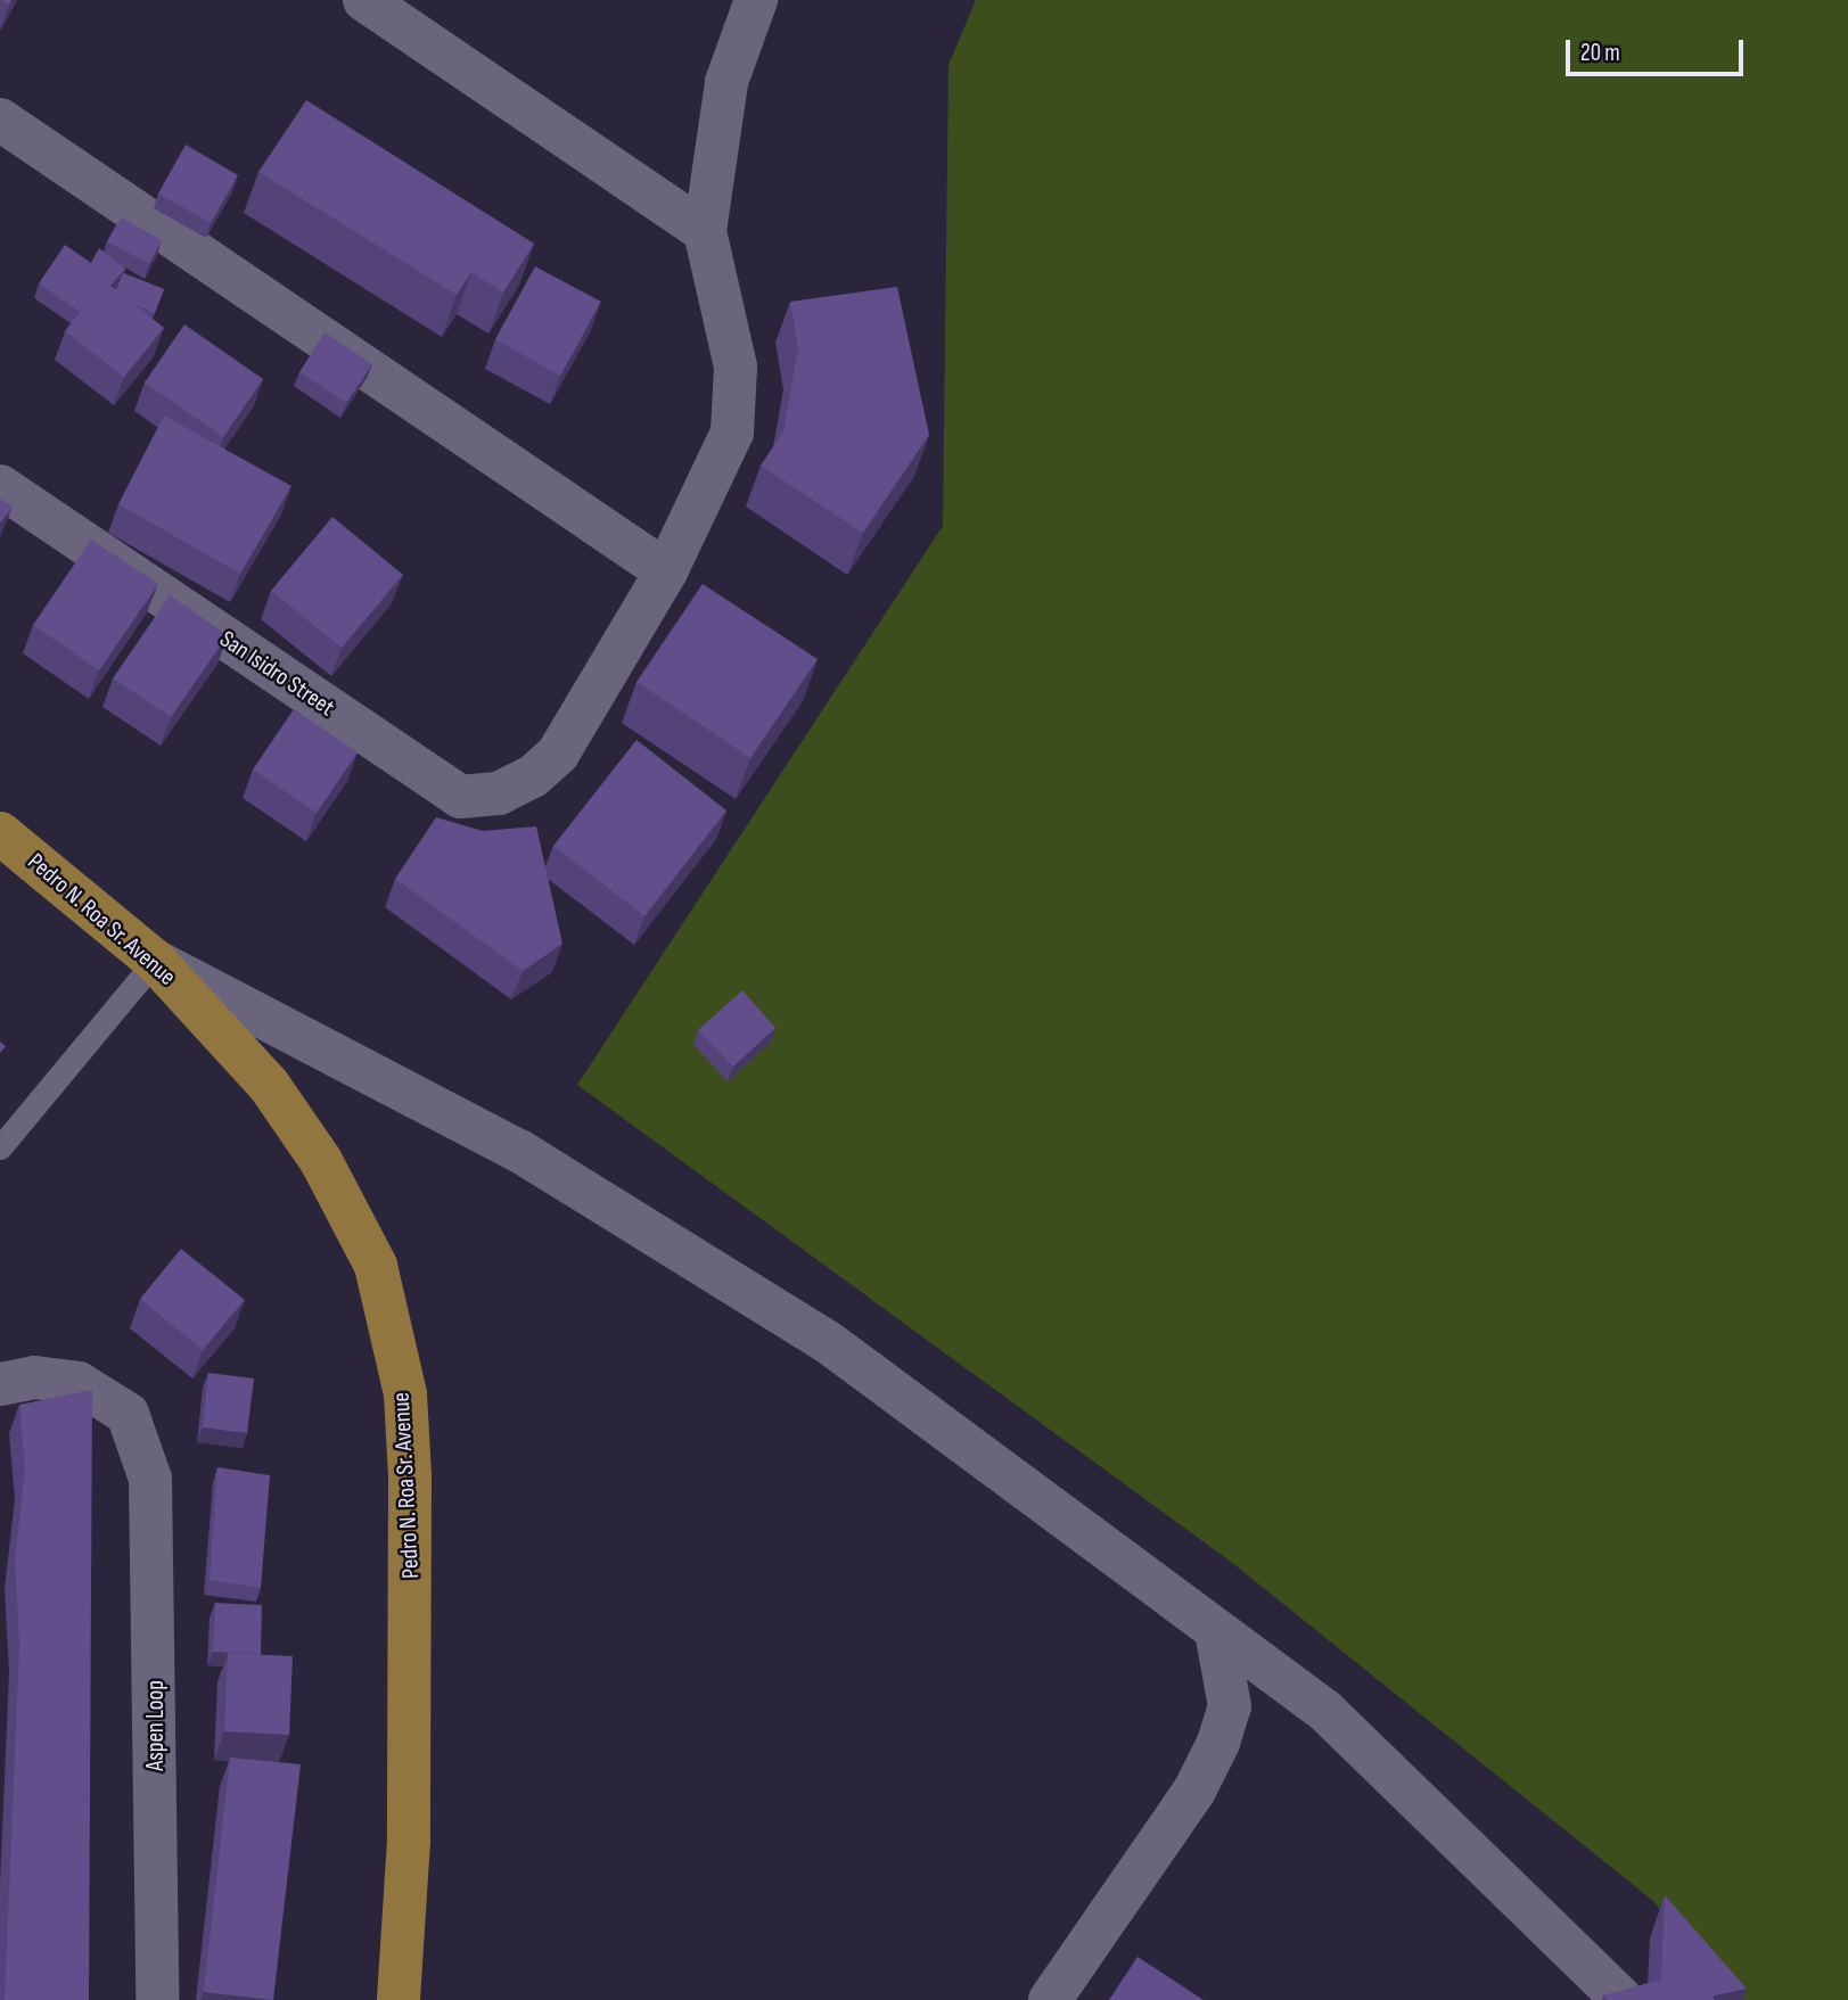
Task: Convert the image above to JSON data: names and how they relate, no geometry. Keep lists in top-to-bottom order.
{
  "streets": {
    "main road": ["Pedro N. Roa Sr. Avenue"],
    "street": ["San Isidro Street", "Aspen Loop"]
  },
  "scale_bar": "20 m"
}
